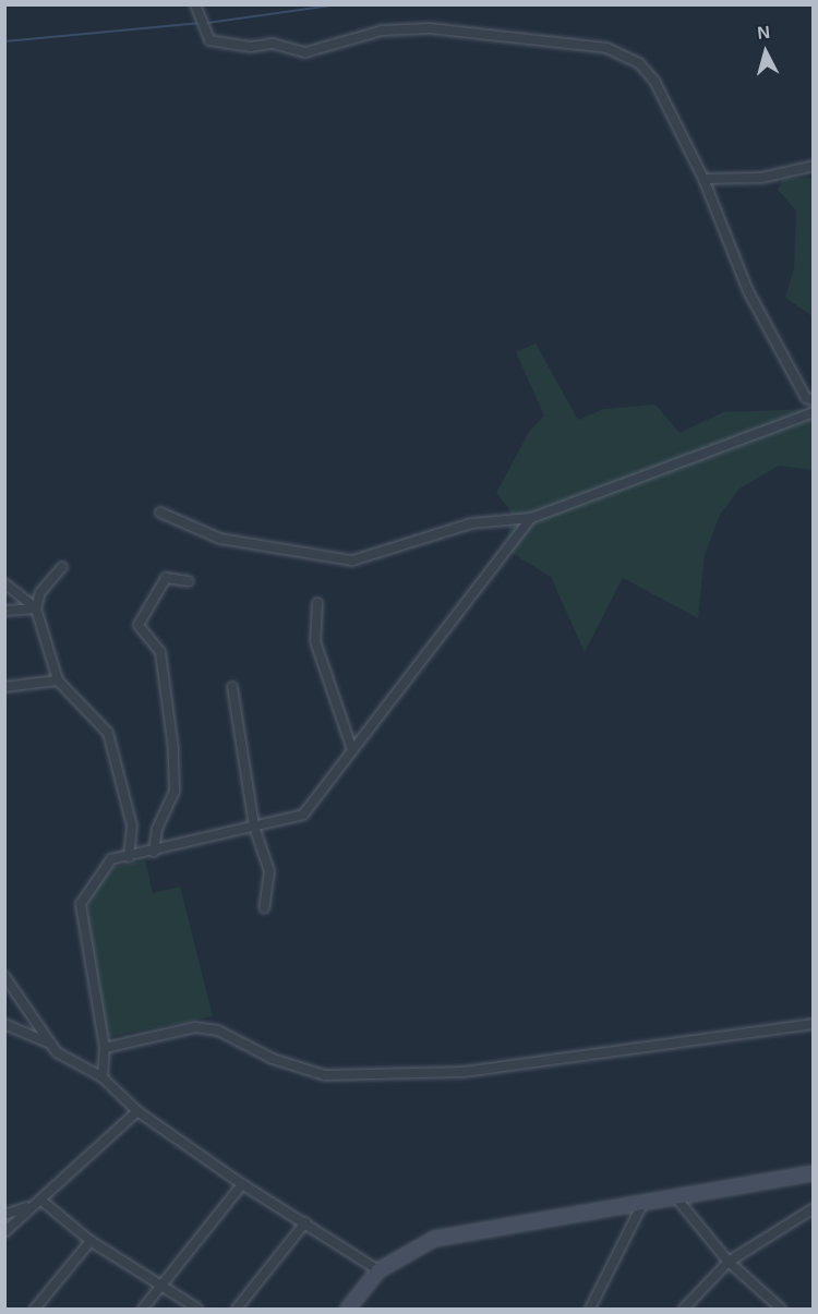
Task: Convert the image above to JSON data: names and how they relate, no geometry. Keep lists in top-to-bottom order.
{
  "north": "top"
}
